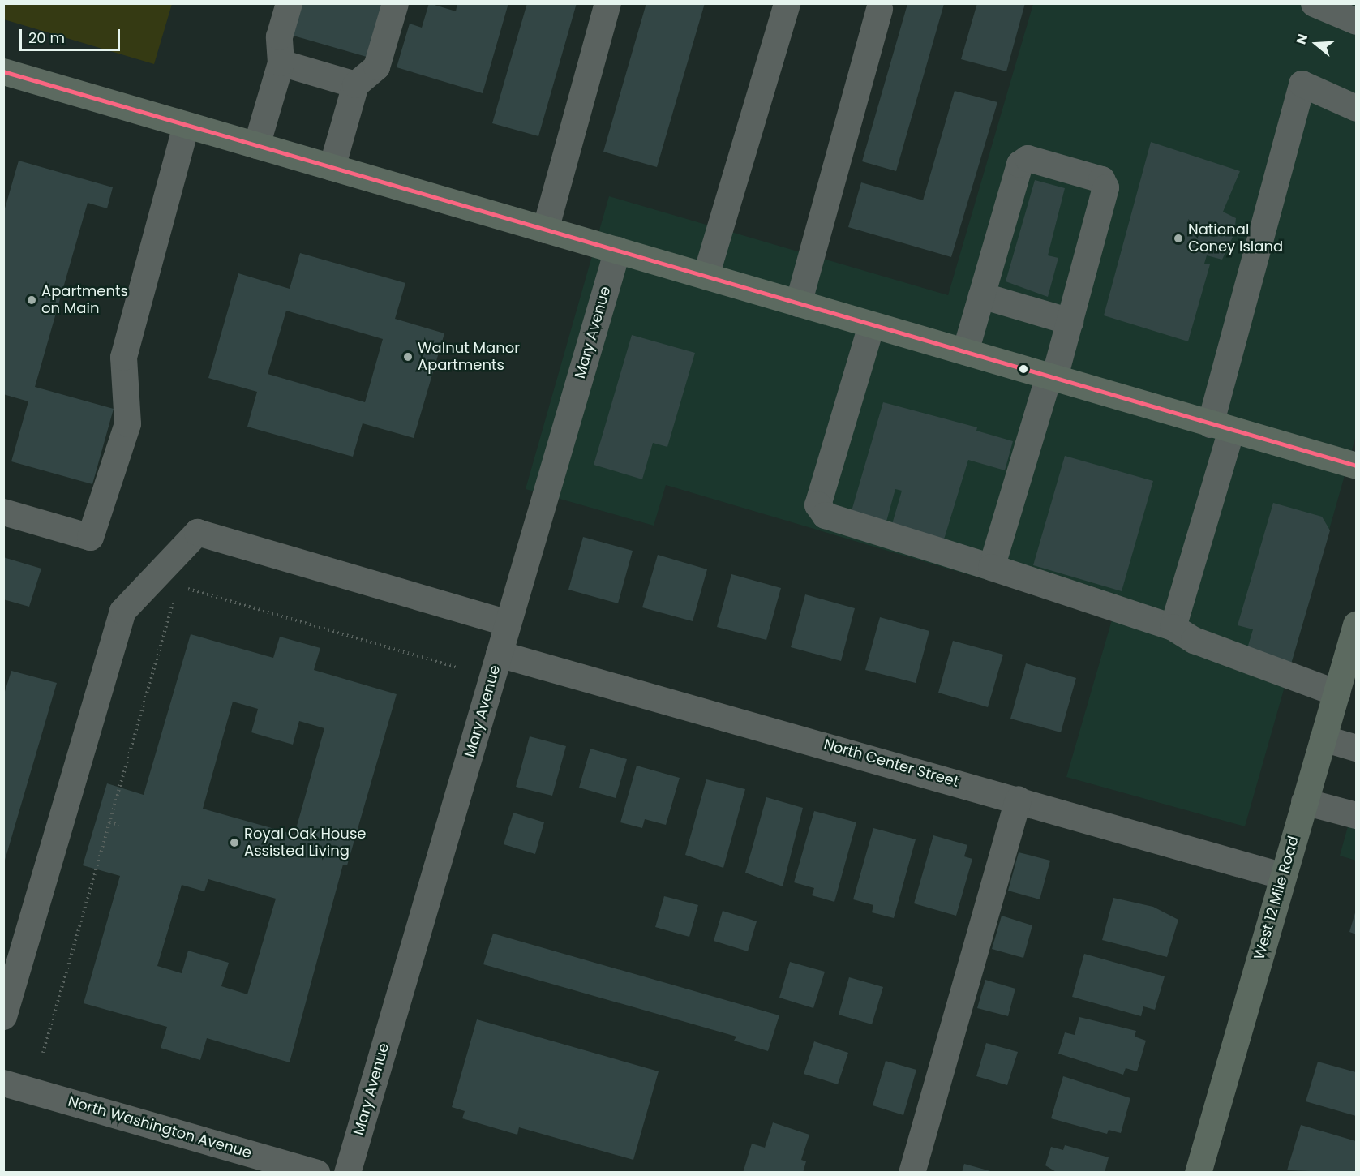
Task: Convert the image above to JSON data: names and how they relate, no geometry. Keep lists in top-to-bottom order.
{
  "streets": {
    "main road": ["West 12 Mile Road"],
    "street": ["Mary Avenue", "North Center Street", "North Washington Avenue"]
  },
  "crossings": [
    ["Mary Avenue", "North Center Street"],
    ["North Center Street", "West 12 Mile Road"]
  ],
  "places": [
    "National Coney Island",
    "Apartments on Main",
    "Walnut Manor Apartments",
    "Royal Oak House Assisted Living"
  ],
  "scale_bar": "20 m",
  "north": "left"
}
